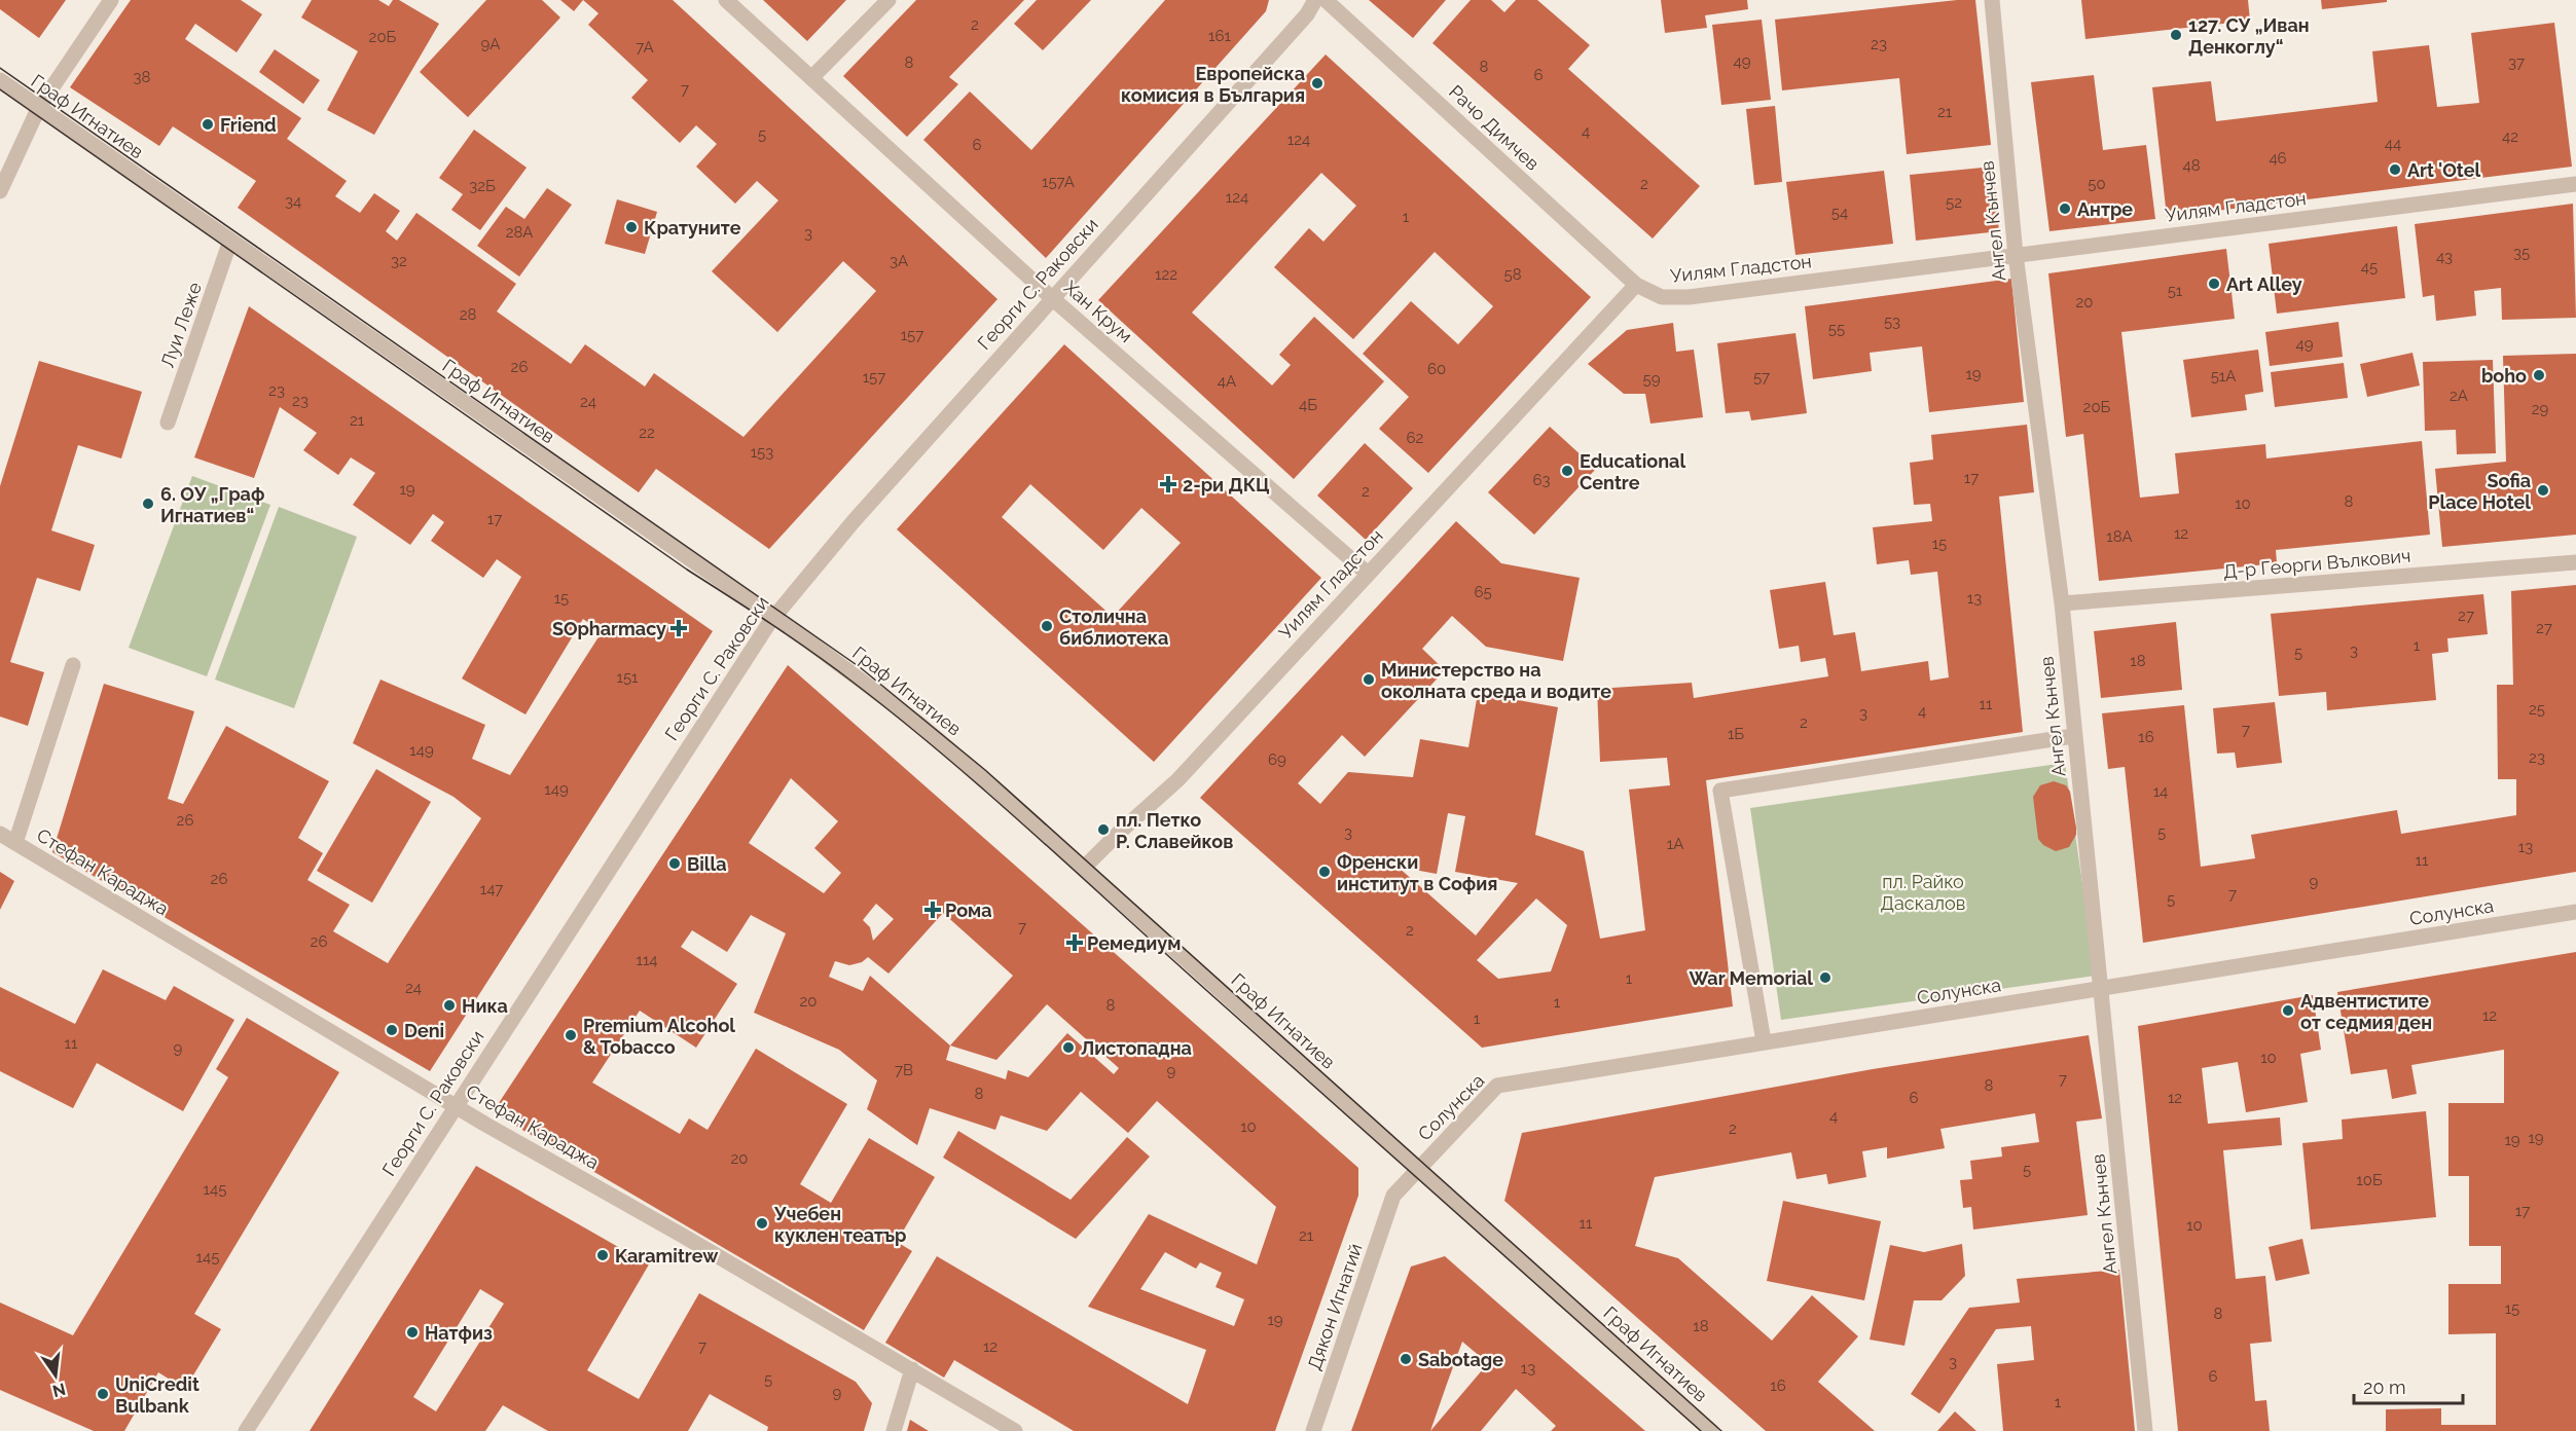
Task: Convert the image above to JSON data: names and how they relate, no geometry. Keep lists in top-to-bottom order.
{
  "streets": {
    "street": [
      "Граф Игнатиев",
      "Рачо Димчев",
      "Уилям Гладстон",
      "Ангел Кънчев",
      "Георги С. Раковски",
      "Хан Крум",
      "Луи Леже",
      "Д-р Георги Вълкович",
      "Стефан Караджа",
      "Солунска",
      "Дякон Игнатий"
    ]
  },
  "crossings": [
    ["Граф Игнатиев", "Уилям Гладстон"],
    ["Граф Игнатиев", "Георги С. Раковски"],
    ["Граф Игнатиев", "Луи Леже"],
    ["Граф Игнатиев", "Солунска"],
    ["Рачо Димчев", "Уилям Гладстон"],
    ["Уилям Гладстон", "Ангел Кънчев"],
    ["Уилям Гладстон", "Хан Крум"],
    ["Ангел Кънчев", "Д-р Георги Вълкович"],
    ["Ангел Кънчев", "Солунска"],
    ["Георги С. Раковски", "Хан Крум"],
    ["Георги С. Раковски", "Стефан Караджа"],
    ["Солунска", "Дякон Игнатий"]
  ],
  "parks": ["пл. Райко Даскалов"],
  "places": {
    "other": [
      "127. СУ „Иван Денкоглу“",
      "Европейска комисия в България",
      "Friend",
      "Art 'Otel",
      "Антре",
      "Кратуните",
      "Art Alley",
      "boho",
      "Educational Centre",
      "Sofia Place Hotel",
      "6. ОУ „Граф Игнатиев“",
      "Столична библиотека",
      "Министерство на околната среда и водите",
      "пл. Петко Р. Славейков",
      "Billa",
      "Френски институт в София",
      "War Memorial",
      "Ника",
      "Адвентистите от седмия ден",
      "Deni",
      "Premium Alcohol & Tobacco",
      "Листопадна",
      "Учебен куклен театър",
      "Karamitrew",
      "Натфиз",
      "Sabotage",
      "UniCredit Bulbank"
    ],
    "health": [
      "2-ри ДКЦ",
      "SOpharmacy",
      "Рома",
      "Ремедиум"
    ]
  },
  "house_numbers": [
    "2",
    "161",
    "20Б",
    "9А",
    "23",
    "7А",
    "49",
    "8",
    "37",
    "8",
    "6",
    "38",
    "7",
    "21",
    "4",
    "5",
    "42",
    "124",
    "44",
    "6",
    "46",
    "48",
    "157А",
    "2",
    "50",
    "32Б",
    "124",
    "34",
    "52",
    "54",
    "1",
    "28А",
    "3",
    "35",
    "43",
    "32",
    "3А",
    "45",
    "122",
    "58",
    "51",
    "20",
    "28",
    "53",
    "55",
    "157",
    "49",
    "26",
    "60",
    "19",
    "51А",
    "157",
    "57",
    "59",
    "4А",
    "23",
    "2А",
    "23",
    "24",
    "4Б",
    "20Б",
    "29",
    "21",
    "22",
    "62",
    "153",
    "17",
    "63",
    "19",
    "2",
    "8",
    "10",
    "17",
    "12",
    "18А",
    "15",
    "65",
    "15",
    "13",
    "27",
    "27",
    "1",
    "3",
    "5",
    "18",
    "151",
    "11",
    "25",
    "4",
    "3",
    "2",
    "7",
    "1Б",
    "16",
    "149",
    "23",
    "69",
    "149",
    "14",
    "26",
    "3",
    "5",
    "1А",
    "13",
    "11",
    "26",
    "9",
    "147",
    "7",
    "5",
    "7",
    "2",
    "26",
    "114",
    "1",
    "24",
    "20",
    "1",
    "8",
    "12",
    "1",
    "11",
    "9",
    "10",
    "7В",
    "9",
    "7",
    "8",
    "8",
    "6",
    "12",
    "4",
    "10",
    "2",
    "19",
    "19",
    "20",
    "5",
    "10Б",
    "145",
    "17",
    "11",
    "10",
    "21",
    "145",
    "15",
    "8",
    "19",
    "18",
    "7",
    "12",
    "3",
    "13",
    "6",
    "5",
    "16",
    "9",
    "1"
  ],
  "scale_bar": "20 m",
  "north": "bottom"
}
